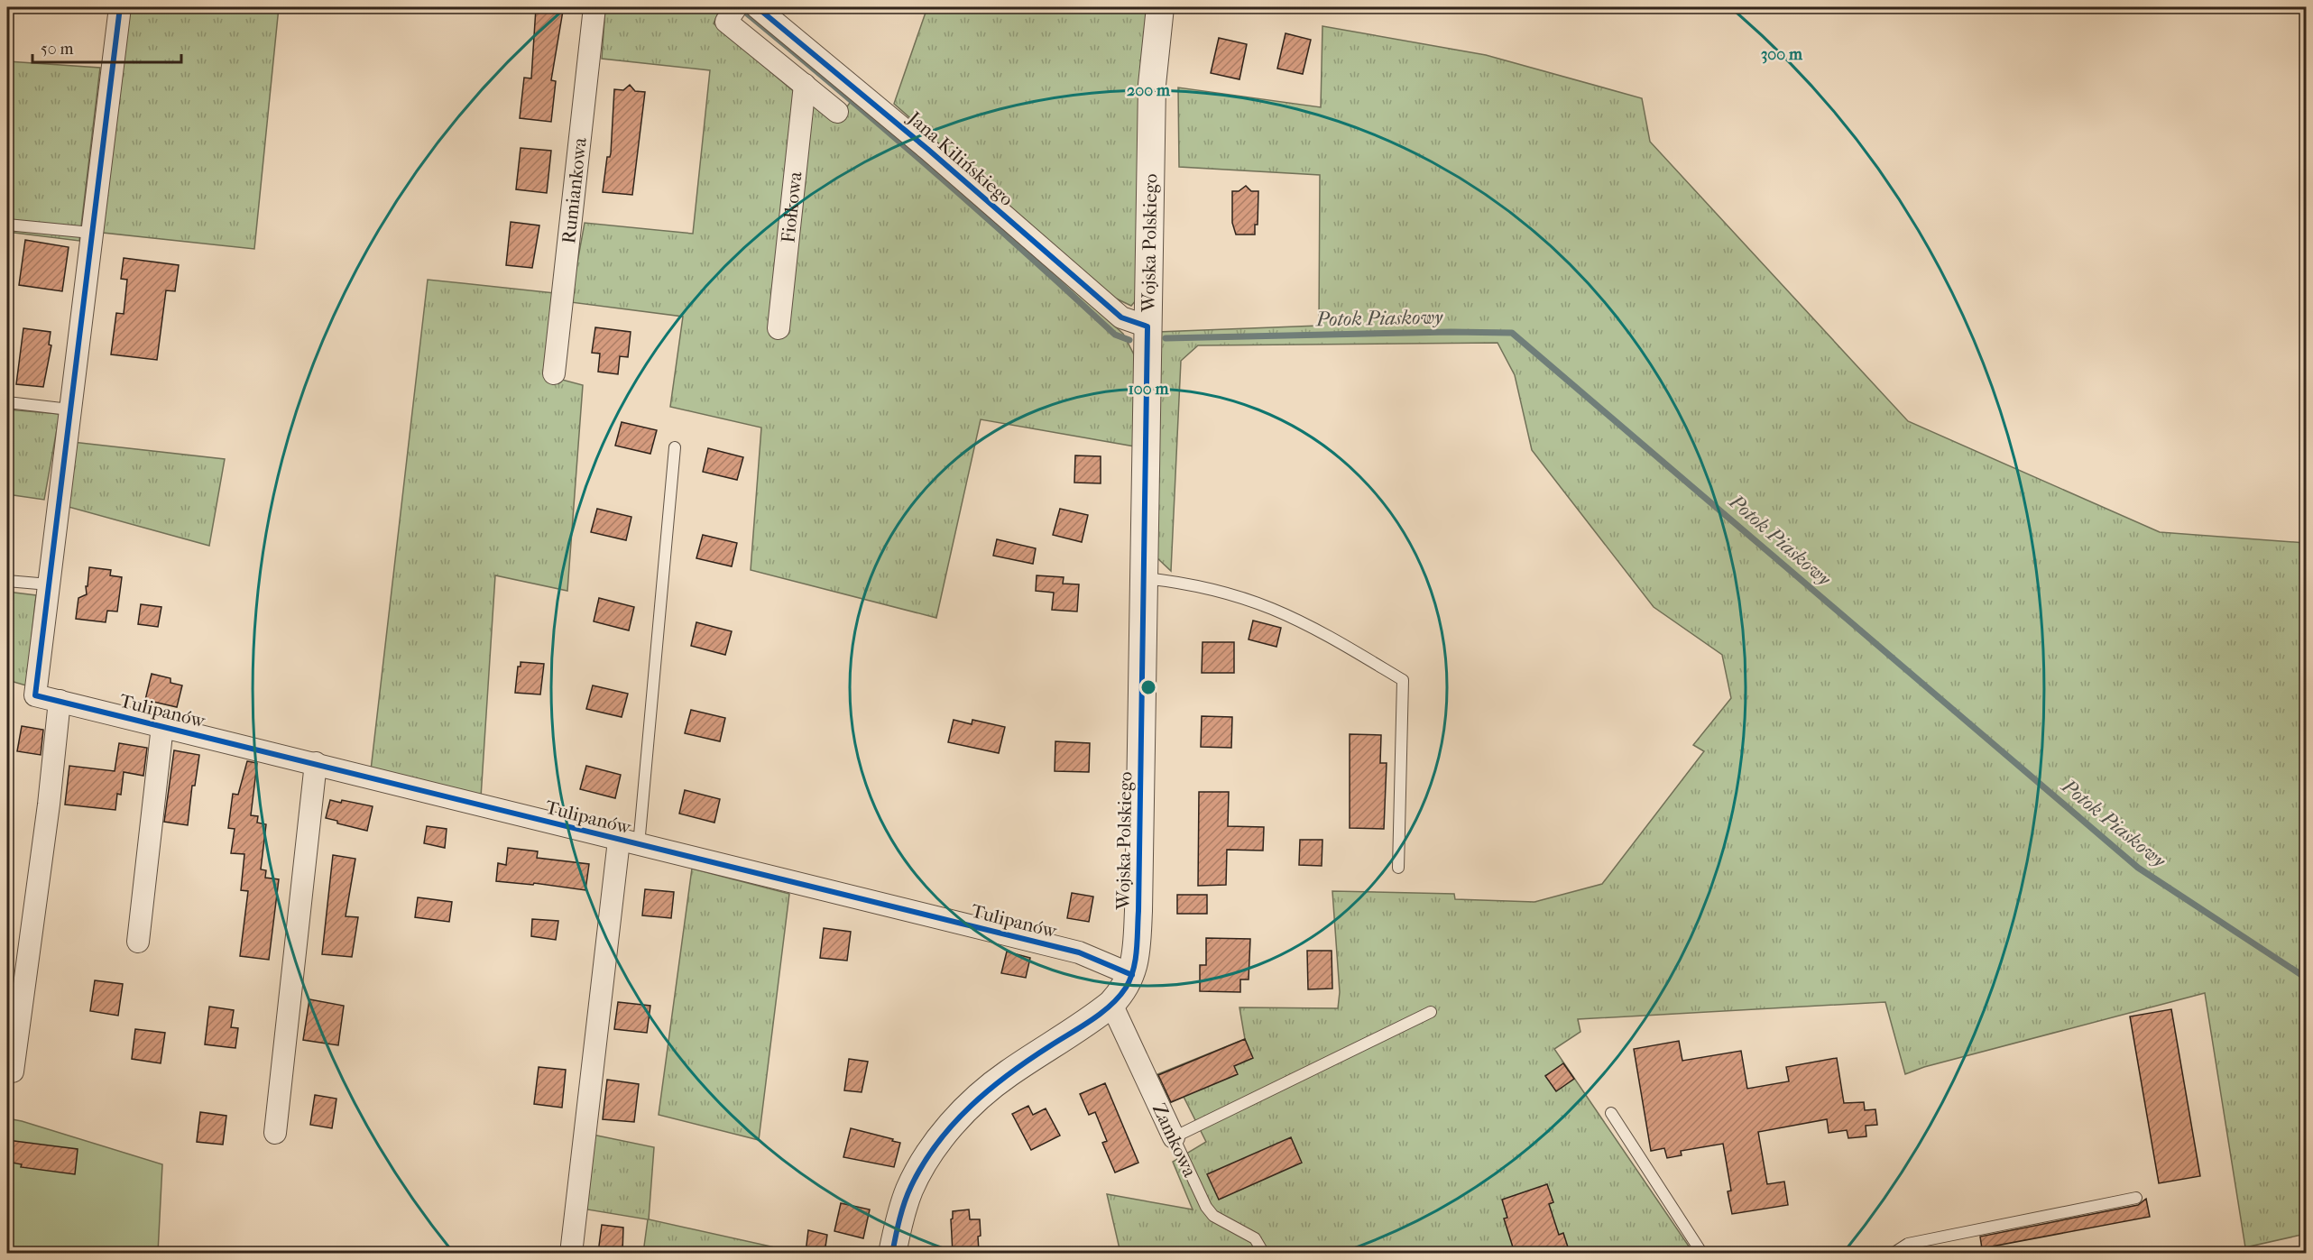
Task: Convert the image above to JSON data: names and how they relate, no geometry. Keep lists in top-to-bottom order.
{
  "streets": {
    "street": [
      "Jana Kilińskiego",
      "Rumiankowa",
      "Fiołkowa",
      "Wojska Polskiego",
      "Tulipanów",
      "Zamkowa"
    ]
  },
  "crossings": [
    ["Jana Kilińskiego", "Wojska Polskiego"],
    ["Wojska Polskiego", "Tulipanów"],
    ["Wojska Polskiego", "Zamkowa"]
  ],
  "water": ["Potok Piaskowy"],
  "scale_bar": "50 m",
  "rings": ["300 m", "200 m", "100 m"]
}
